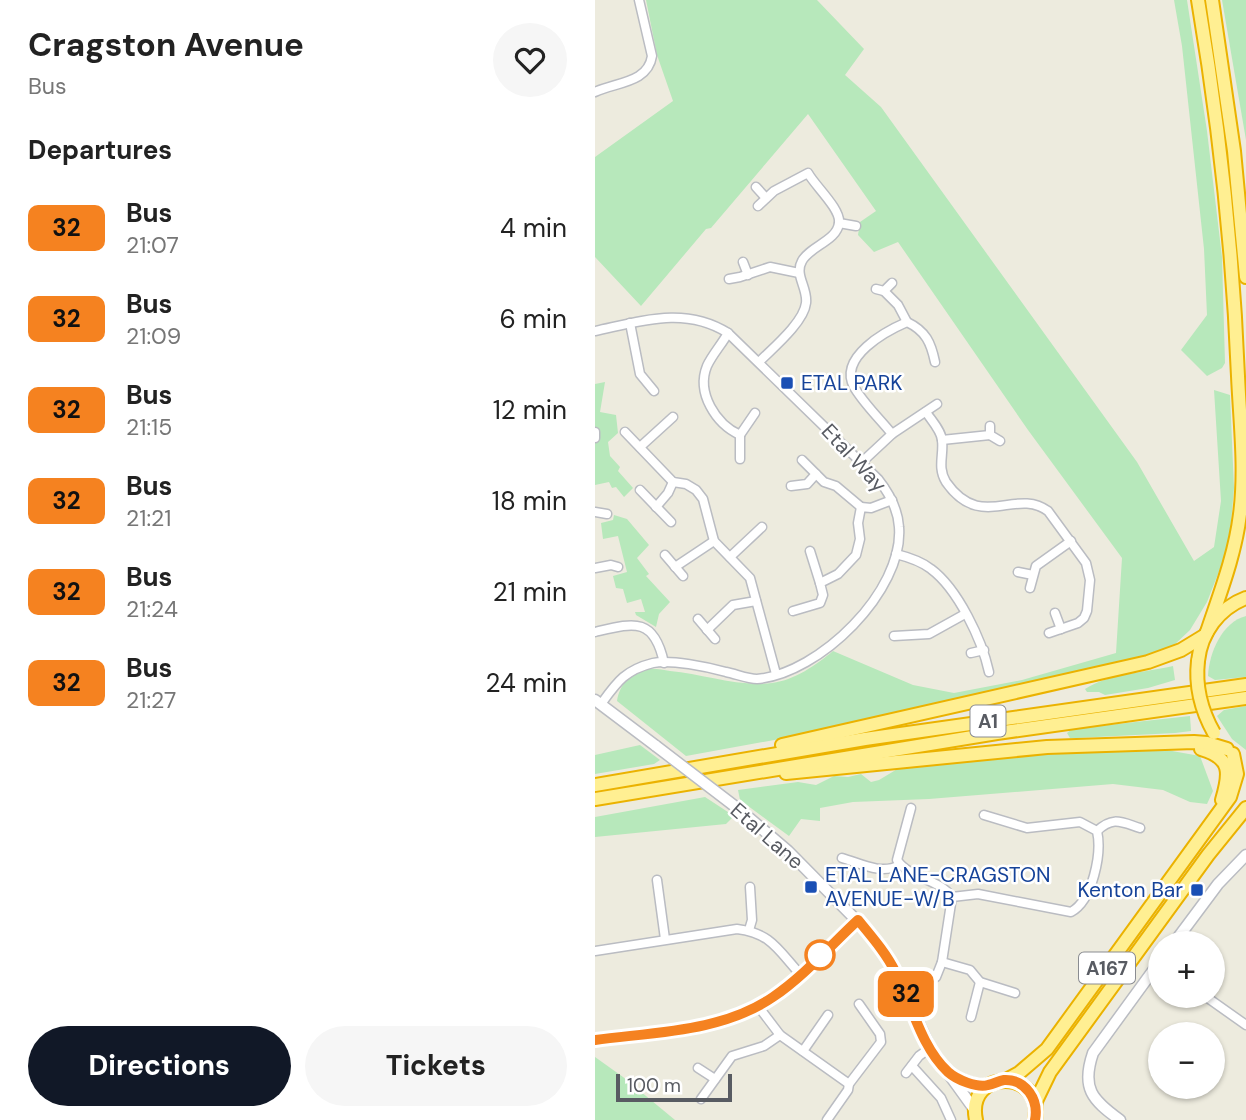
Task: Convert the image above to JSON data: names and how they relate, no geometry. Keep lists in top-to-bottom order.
{
  "streets": {
    "highway": ["A1", "A167"],
    "street": ["Etal Way", "Etal Lane"]
  },
  "crossings": [
    ["Etal Way", "Etal Lane"],
    ["A1", "A167"]
  ],
  "places": {
    "transit": ["ETAL PARK", "ETAL LANE-CRAGSTON AVENUE-W/B", "Kenton Bar"]
  },
  "lines": ["bus line 32"],
  "scale_bar": "100 m",
  "page": {
    "heading": [
      ["Cragston Avenue", "Bus"],
      "Departures"
    ],
    "on_map": "32",
    "list": [
      {
        "mark": "32",
        "name": "Bus",
        "note": "21:07",
        "value": "4 min"
      },
      {
        "mark": "32",
        "name": "Bus",
        "note": "21:09",
        "value": "6 min"
      },
      {
        "mark": "32",
        "name": "Bus",
        "note": "21:15",
        "value": "12 min"
      },
      {
        "mark": "32",
        "name": "Bus",
        "note": "21:21",
        "value": "18 min"
      },
      {
        "mark": "32",
        "name": "Bus",
        "note": "21:24",
        "value": "21 min"
      },
      {
        "mark": "32",
        "name": "Bus",
        "note": "21:27",
        "value": "24 min"
      }
    ],
    "map_buttons": ["+", "−"],
    "buttons": ["Directions", "Tickets"],
    "scale": "100 m"
  }
}
